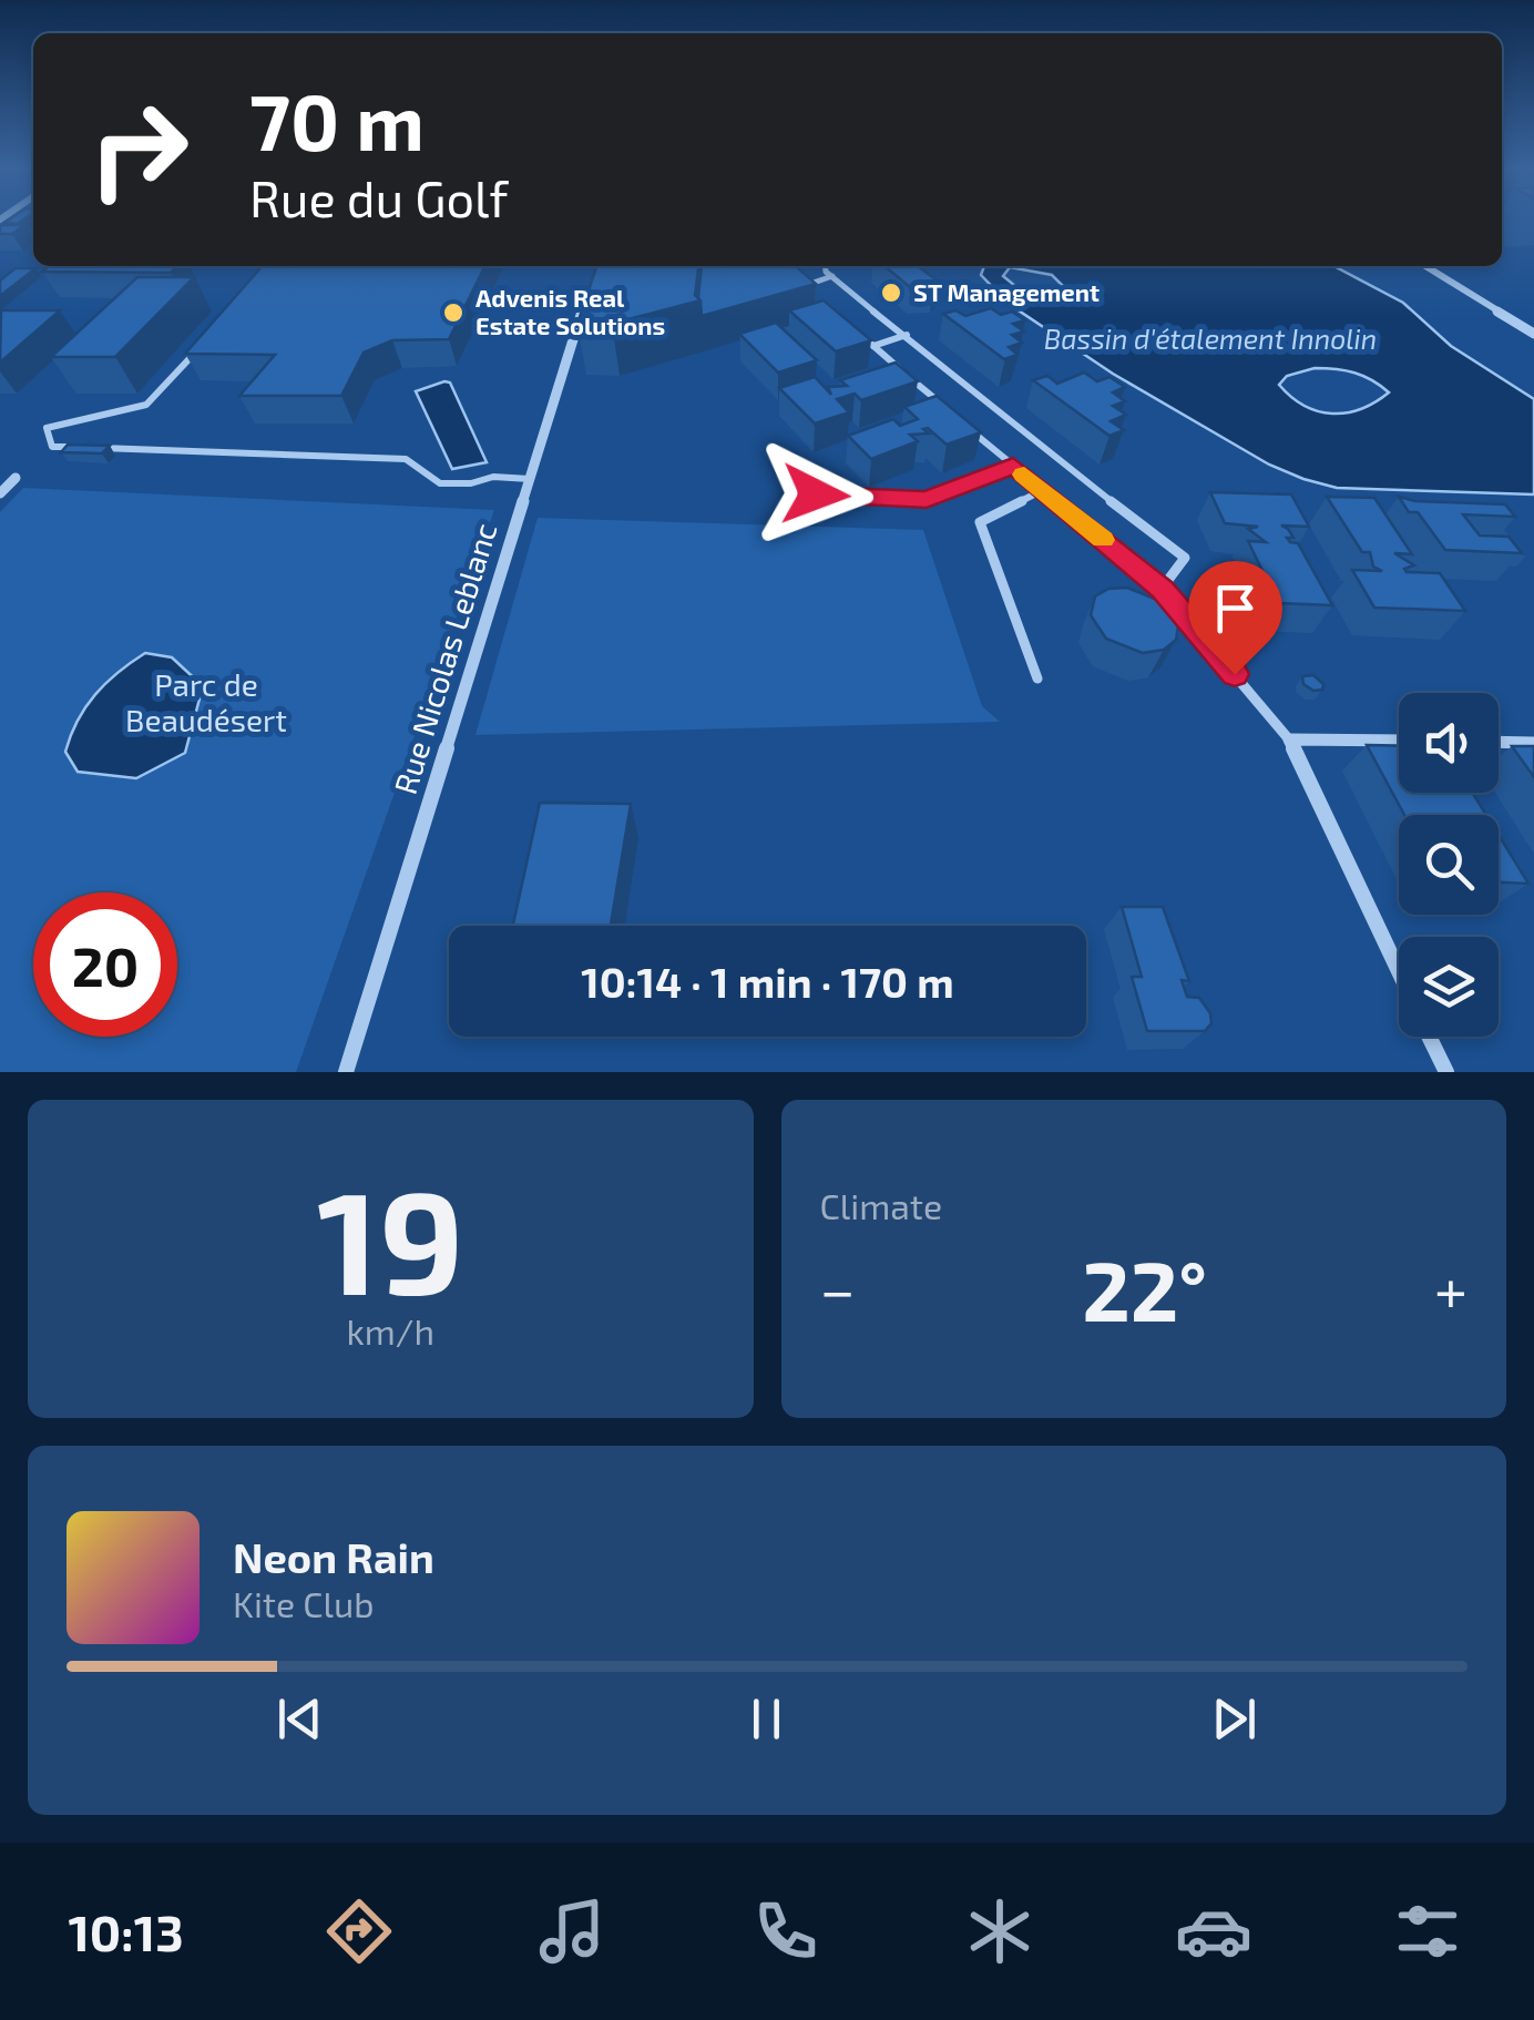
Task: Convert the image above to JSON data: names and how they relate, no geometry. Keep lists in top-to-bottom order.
{
  "streets": {
    "street": ["Rue Nicolas Leblanc"]
  },
  "water": ["Bassin d'étalement Innolin"],
  "parks": ["Parc de Beaudésert"],
  "places": ["ST Management", "Advenis Real Estate Solutions"],
  "page": {
    "turn": ["70 m", "Rue du Golf"],
    "limit": "20",
    "trip": "10:14 · 1 min · 170 m",
    "tile": [
      ["19", "km/h"],
      "Climate"
    ],
    "heat": ["−", "22°", "+"],
    "song": ["Neon Rain", "Kite Club"],
    "tabs": "10:13"
  }
}
